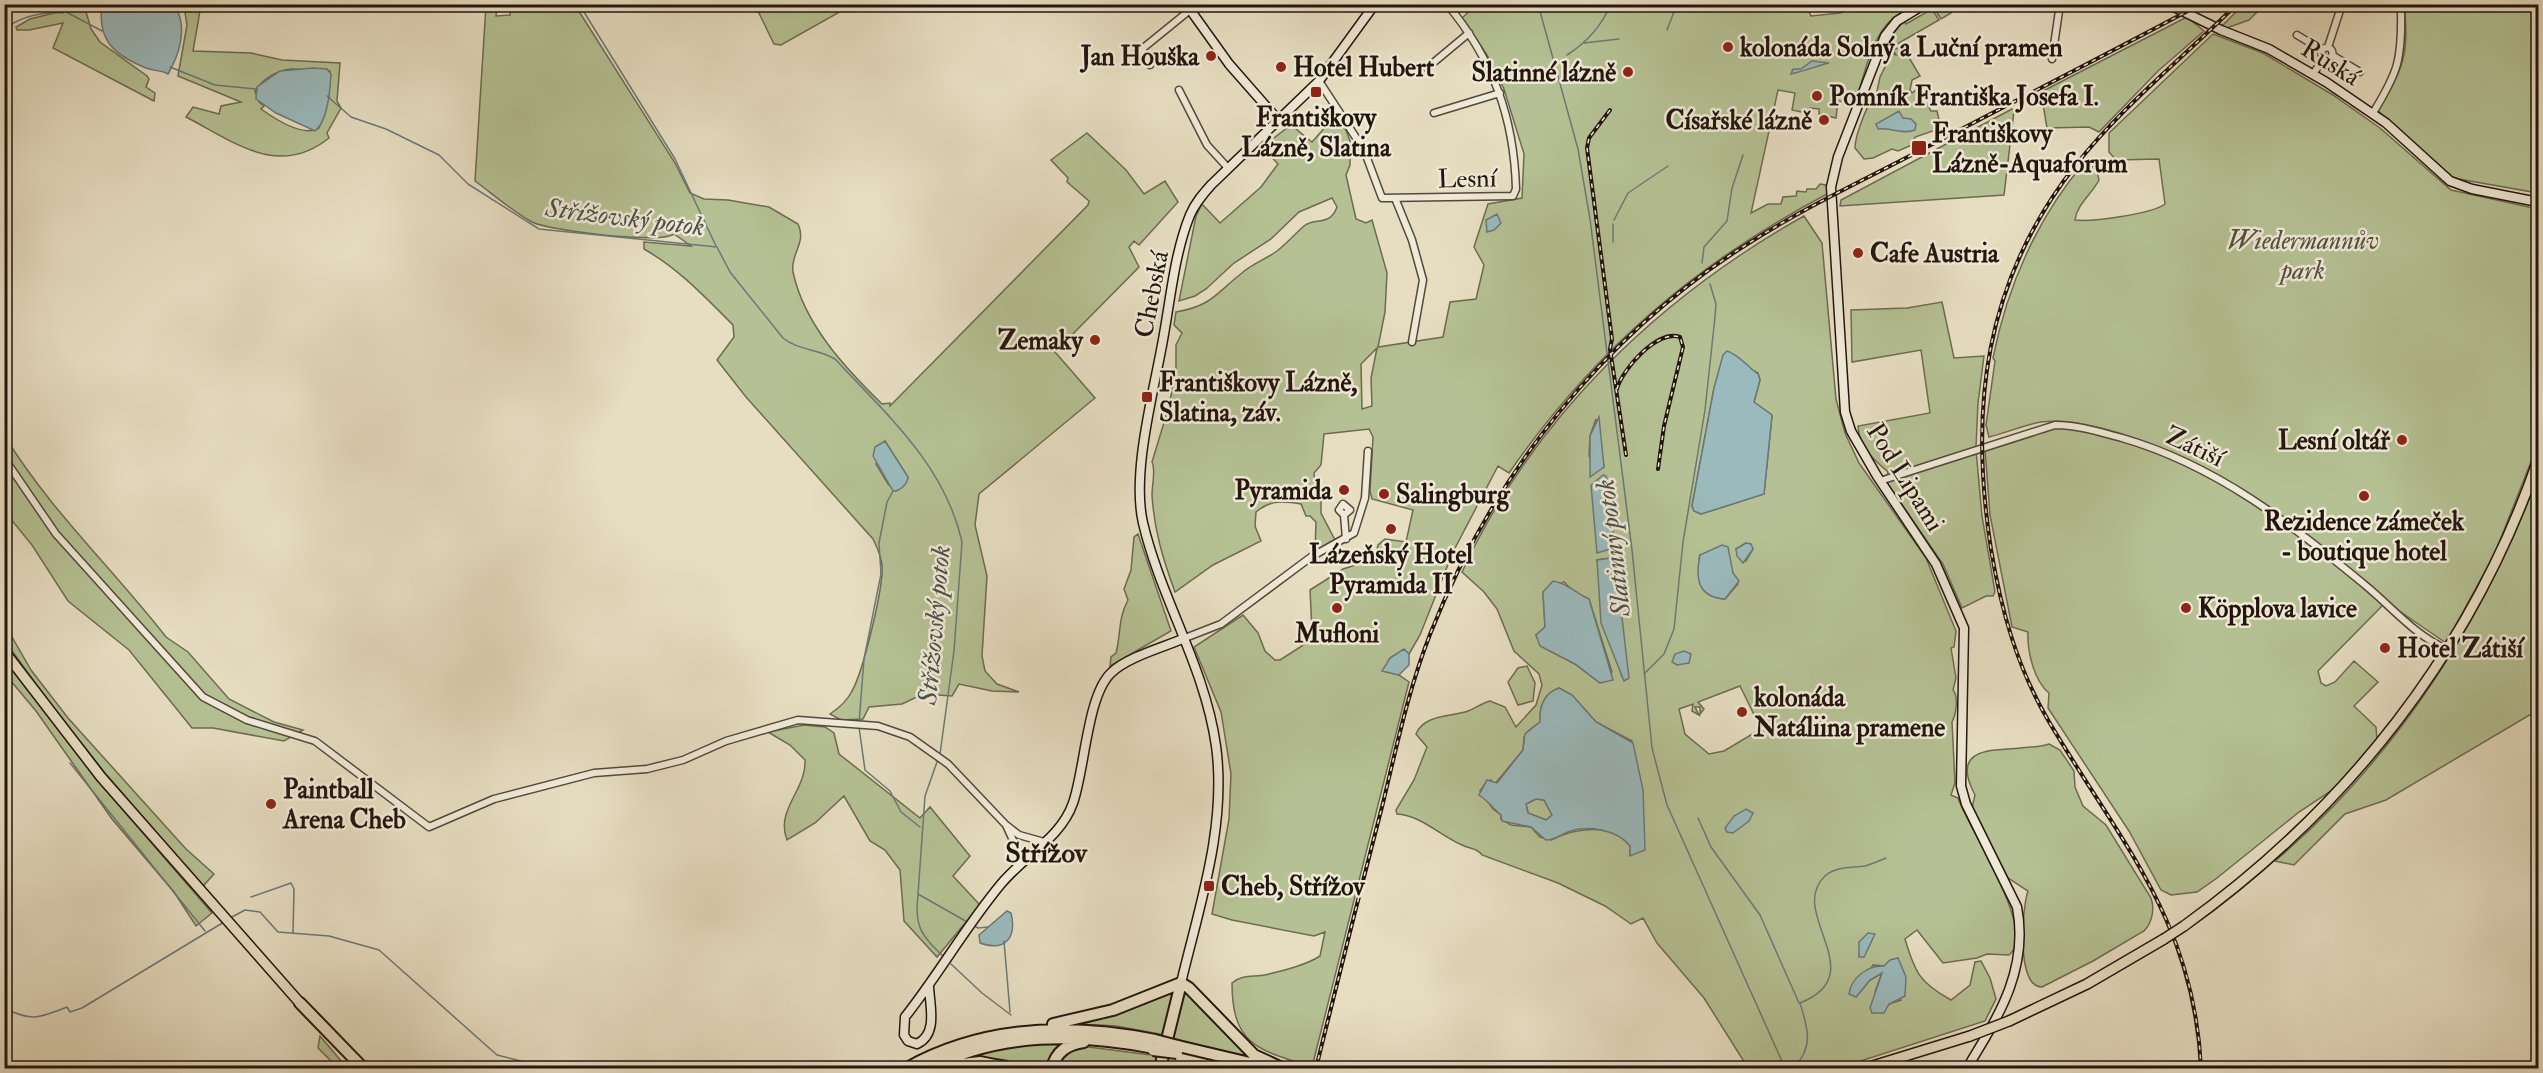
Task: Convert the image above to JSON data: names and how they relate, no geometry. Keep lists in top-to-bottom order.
{
  "streets": {
    "street": [
      "Ruská",
      "Lesní",
      "Chebská",
      "Zátiší",
      "Pod Lipami"
    ]
  },
  "crossings": [
    ["Zátiší", "Pod Lipami"]
  ],
  "districts": ["Střížov"],
  "water": ["Střížovský potok", "Slatinný potok"],
  "parks": ["Wiedermannův park"],
  "places": {
    "other": [
      "kolonáda Solný a Luční pramen",
      "Jan Houška",
      "Hotel Hubert",
      "Slatinné lázně",
      "Pomník Františka Josefa I.",
      "Císařské lázně",
      "Cafe Austria",
      "Zemaky",
      "Lesní oltář",
      "Pyramida",
      "Salingburg",
      "Rezidence zámeček - boutique hotel",
      "Lázeňský Hotel Pyramida II",
      "Mufloni",
      "Köpplova lavice",
      "Hotel Zátiší",
      "kolonáda Natáliina pramene",
      "Paintball Arena Cheb"
    ],
    "transit": [
      "Františkovy Lázně, Slatina",
      "Františkovy Lázně-Aquaforum",
      "Františkovy Lázně, Slatina, záv.",
      "Cheb, Střížov"
    ]
  }
}
